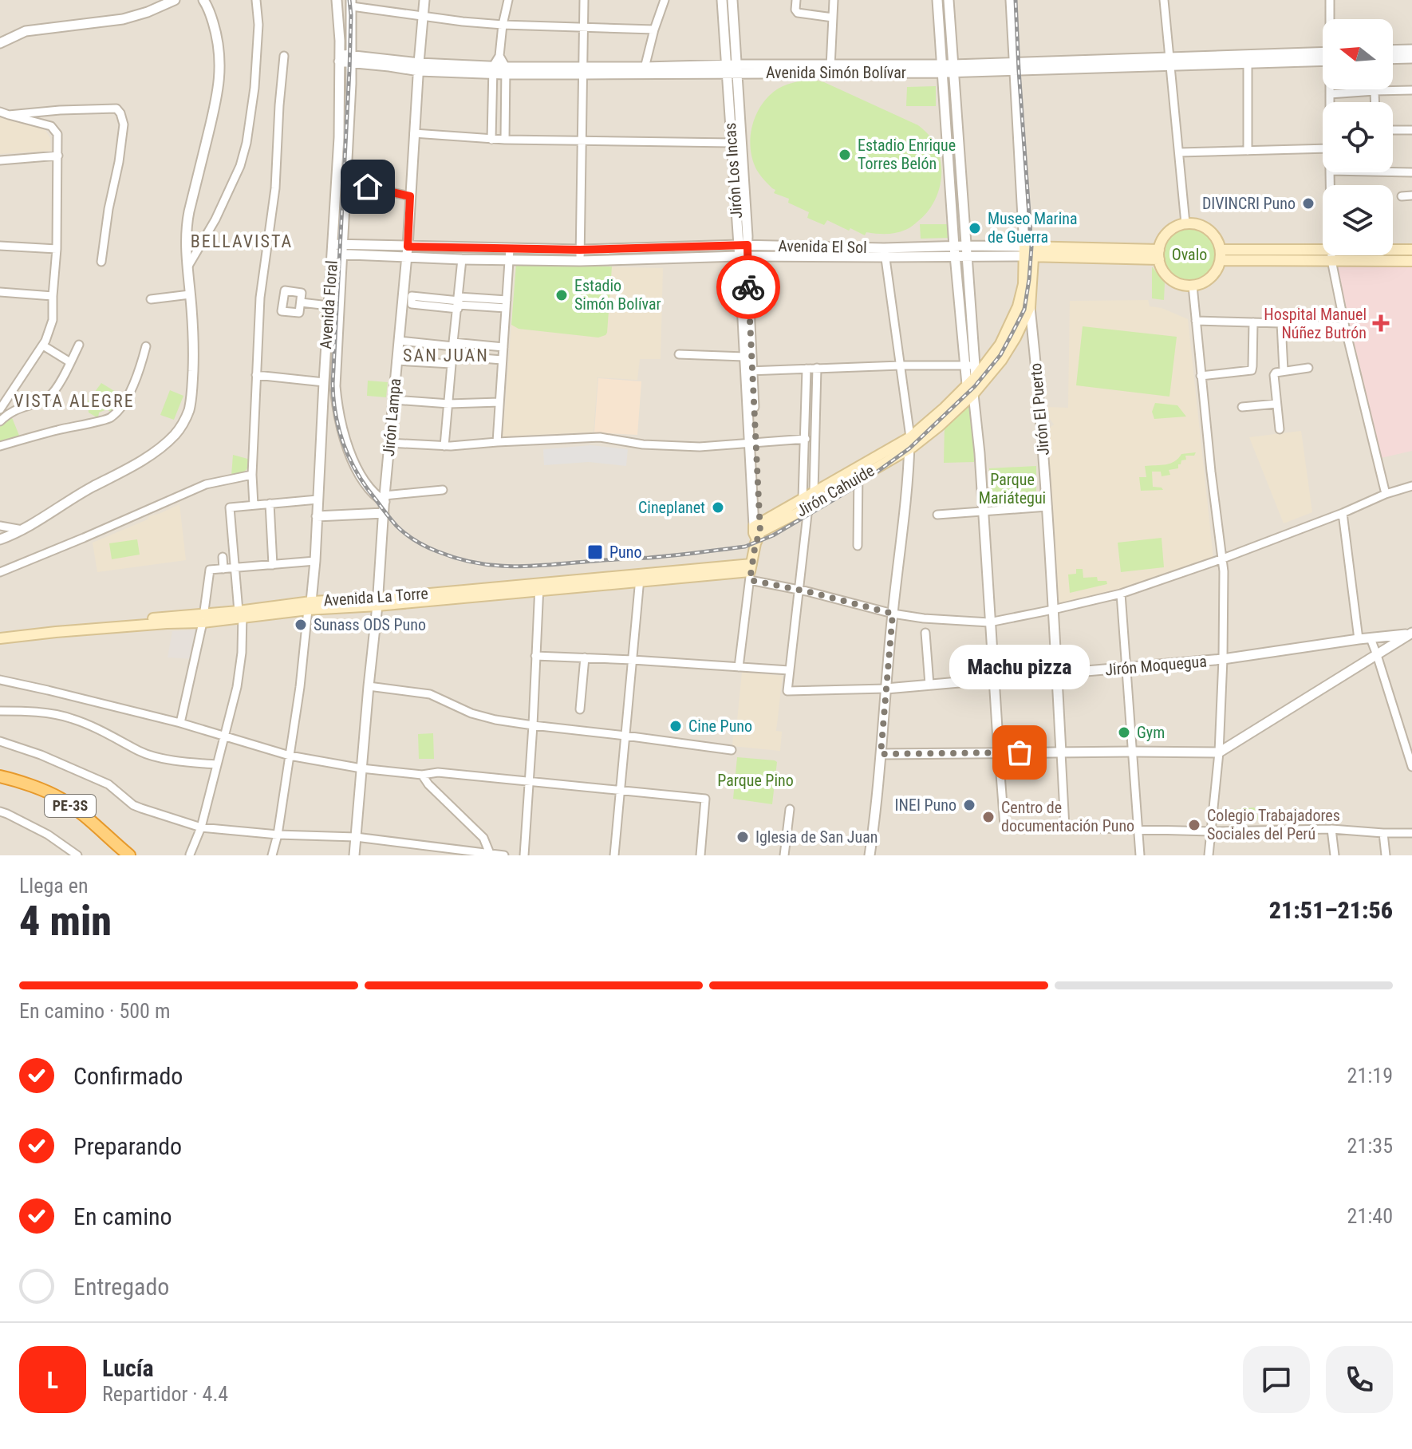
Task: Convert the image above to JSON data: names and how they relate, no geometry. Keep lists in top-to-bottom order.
{
  "streets": {
    "highway": ["PE-3S"],
    "main road": [
      "Avenida El Sol",
      "Jirón El Puerto",
      "Jirón Cahuide",
      "Avenida La Torre"
    ],
    "street": [
      "Avenida Simón Bolívar",
      "Jirón Los Incas",
      "Avenida Floral",
      "Jirón Lampa",
      "Jirón Moquegua"
    ]
  },
  "crossings": [
    ["Avenida Simón Bolívar", "Jirón Los Incas"],
    ["Avenida Simón Bolívar", "Avenida Floral"],
    ["Avenida Simón Bolívar", "Jirón Lampa"],
    ["Jirón Los Incas", "Avenida El Sol"],
    ["Avenida El Sol", "Avenida Floral"],
    ["Avenida El Sol", "Jirón El Puerto"],
    ["Avenida El Sol", "Jirón Lampa"],
    ["Avenida Floral", "Jirón Lampa"],
    ["Avenida Floral", "Avenida La Torre"],
    ["Jirón El Puerto", "Jirón Cahuide"],
    ["Jirón El Puerto", "Jirón Moquegua"],
    ["Jirón Lampa", "Avenida La Torre"]
  ],
  "districts": ["BELLAVISTA", "SAN JUAN", "VISTA ALEGRE"],
  "parks": ["Ovalo", "Parque Mariátegui", "Parque Pino"],
  "places": {
    "other": [
      "Estadio Enrique Torres Belón",
      "DIVINCRI Puno",
      "Museo Marina de Guerra",
      "Estadio Simón Bolívar",
      "Cineplanet",
      "Sunass ODS Puno",
      "Cine Puno",
      "Gym",
      "Machu pizza",
      "INEI Puno",
      "Centro de documentación Puno",
      "Colegio Trabajadores Sociales del Perú",
      "Iglesia de San Juan"
    ],
    "health": ["Hospital Manuel Núñez Butrón"],
    "transit": ["Puno"]
  },
  "north": "left",
  "page": {
    "bubble": "Machu pizza",
    "heading": ["4 min", "Llega en", "21:51–21:56"],
    "panel": ["Lucía", "Repartidor · 4.4"],
    "bar": "En camino · 500 m",
    "list": [
      ["Confirmado", "21:19"],
      ["Preparando", "21:35"],
      ["En camino", "21:40"],
      "Entregado"
    ],
    "round": "L"
  }
}
